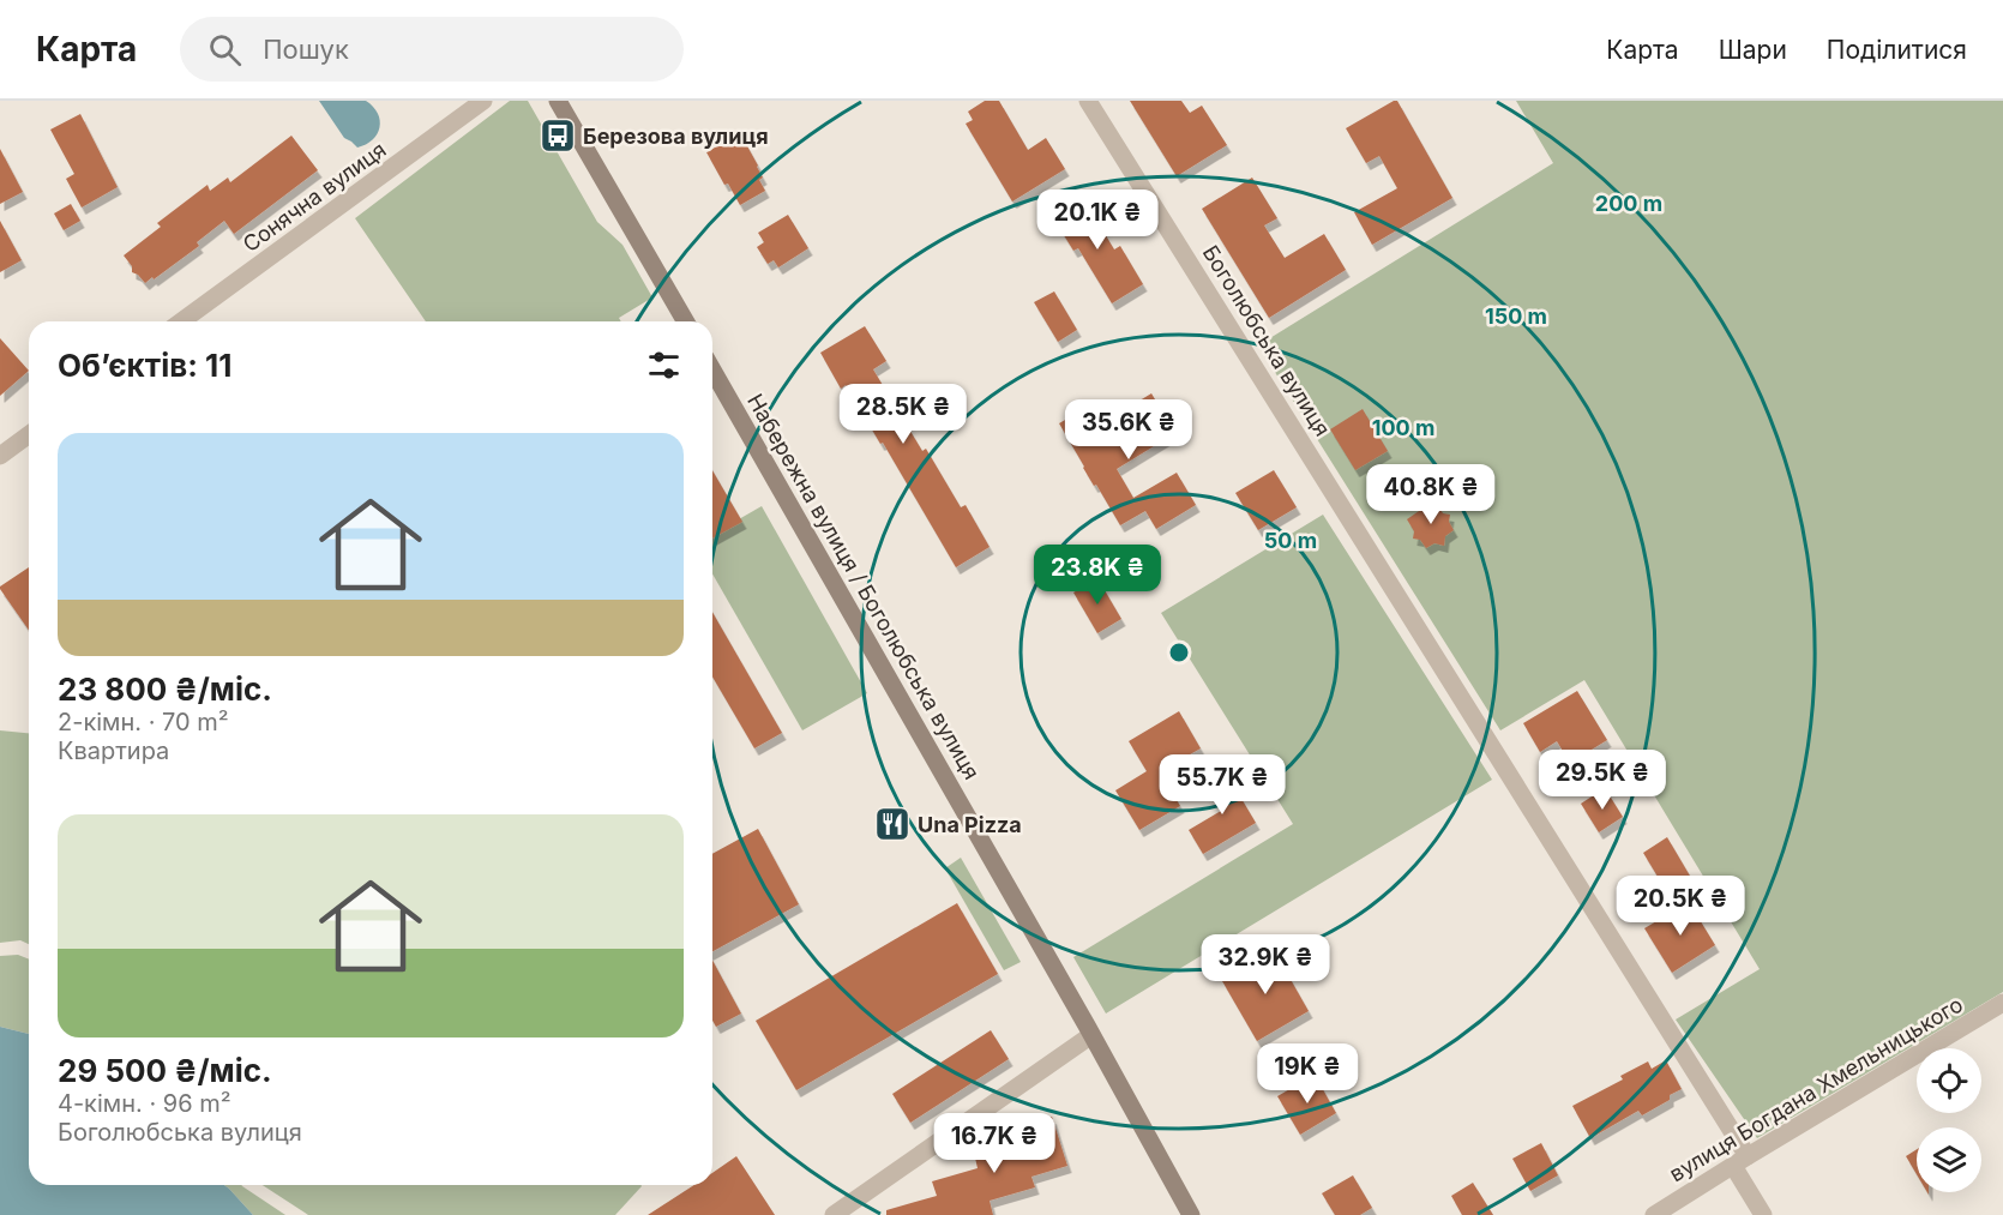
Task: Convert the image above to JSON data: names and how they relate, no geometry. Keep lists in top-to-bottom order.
{
  "streets": {
    "street": [
      "Сонячна вулиця",
      "Боголюбська вулиця",
      "Набережна вулиця / Боголюбська вулиця",
      "вулиця Богдана Хмельницького"
    ]
  },
  "crossings": [
    ["Боголюбська вулиця", "вулиця Богдана Хмельницького"]
  ],
  "places": {
    "bus stop": ["Березова вулиця"],
    "restaurant": ["Una Pizza"]
  },
  "page": {
    "header": "Карта",
    "search": "Пошук",
    "nav": ["Карта", "Шари", "Поділитися"],
    "price": [
      "20.1K ₴",
      "28.5K ₴",
      "35.6K ₴",
      "40.8K ₴",
      "23.8K ₴",
      "29.5K ₴",
      "55.7K ₴",
      "20.5K ₴",
      "32.9K ₴",
      "19K ₴",
      "16.7K ₴"
    ],
    "heading": "Об’єктів: 11",
    "list": [
      {
        "name": "23 800 ₴/міс.",
        "note": "2-кімн. · 70 m² · Квартира"
      },
      {
        "name": "29 500 ₴/міс.",
        "note": "4-кімн. · 96 m² · Боголюбська вулиця"
      }
    ]
  },
  "rings": [
    "200 m",
    "150 m",
    "100 m",
    "50 m"
  ]
}
